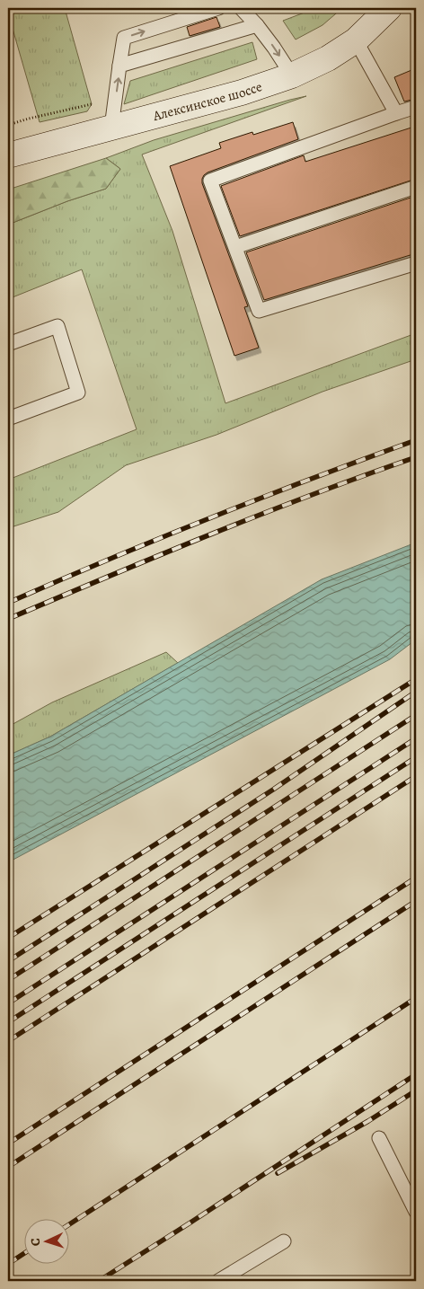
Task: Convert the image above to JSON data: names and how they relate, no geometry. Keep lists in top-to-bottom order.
{
  "streets": {
    "main road": ["Алексинское шоссе"]
  },
  "north": "left"
}
